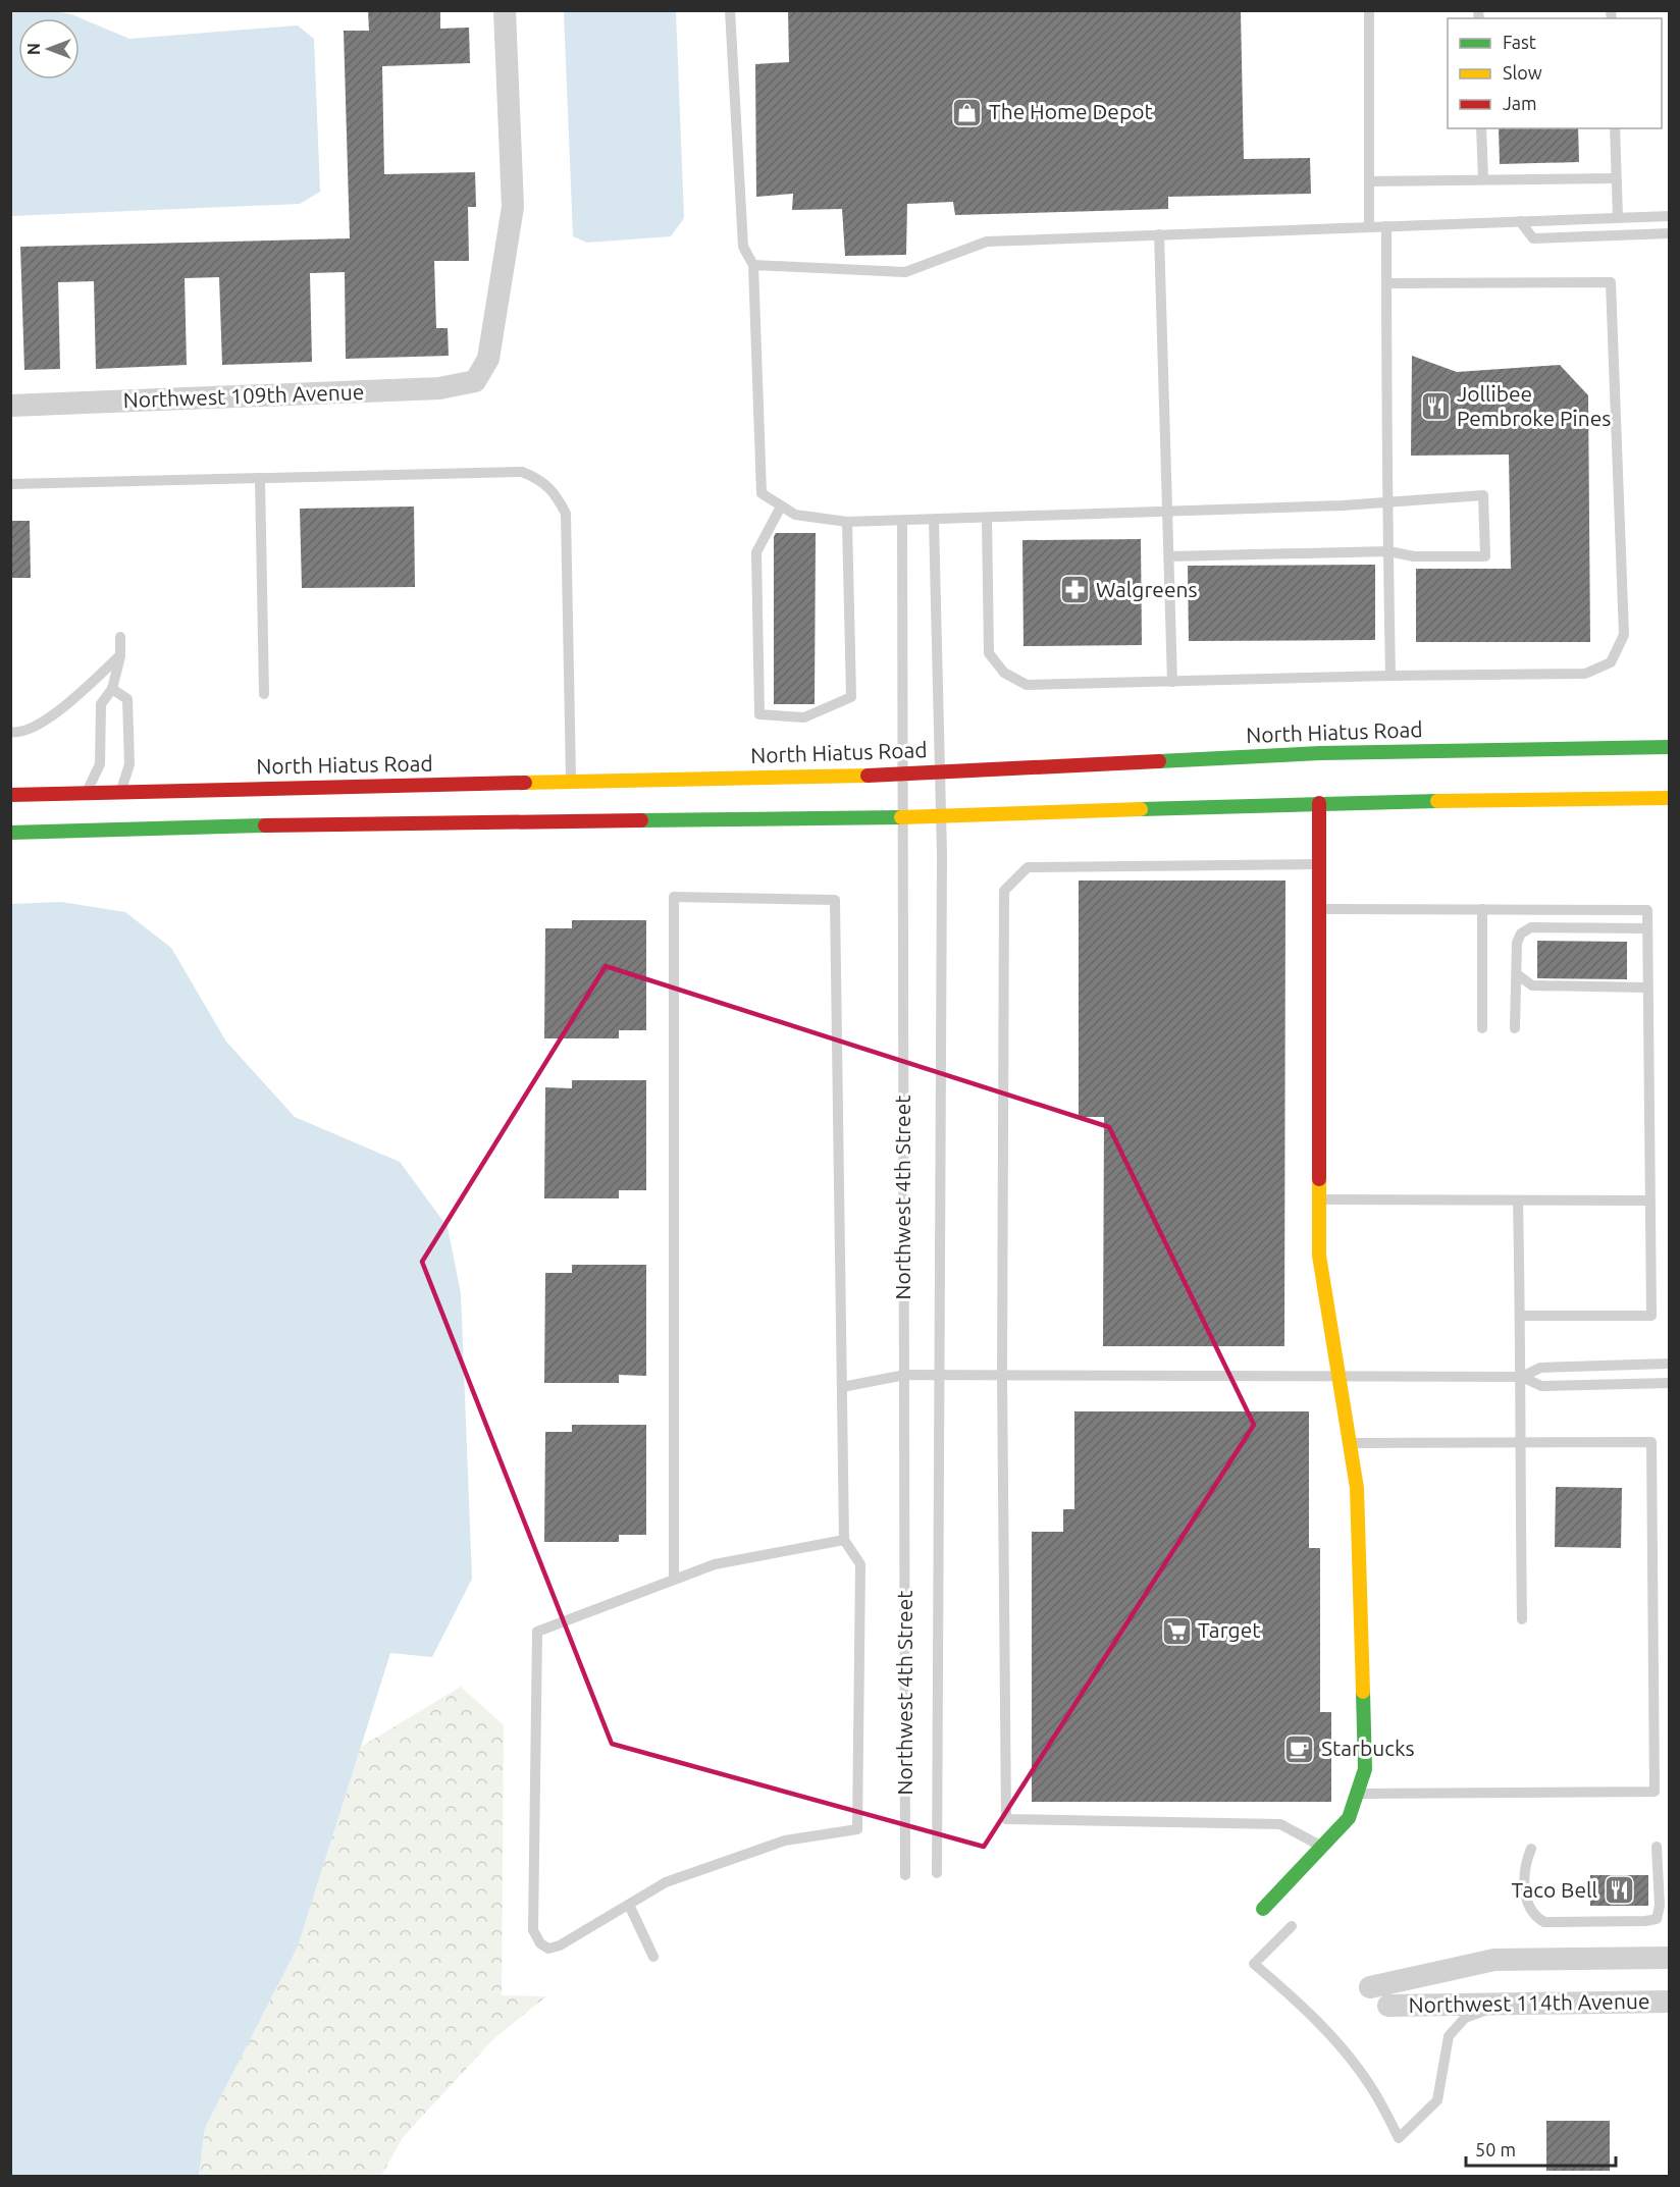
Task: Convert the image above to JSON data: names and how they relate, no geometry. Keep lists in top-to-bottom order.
{
  "streets": {
    "main road": ["North Hiatus Road"],
    "street": ["Northwest 109th Avenue", "Northwest 114th Avenue"],
    "lane": ["Northwest 4th Street"]
  },
  "crossings": [
    ["North Hiatus Road", "Northwest 4th Street"]
  ],
  "places": {
    "shop": ["The Home Depot"],
    "restaurant": ["Jollibee Pembroke Pines", "Taco Bell"],
    "pharmacy": ["Walgreens"],
    "supermarket": ["Target"],
    "cafe": ["Starbucks"]
  },
  "legend": ["Fast", "Slow", "Jam"],
  "scale_bar": "50 m",
  "north": "left"
}
